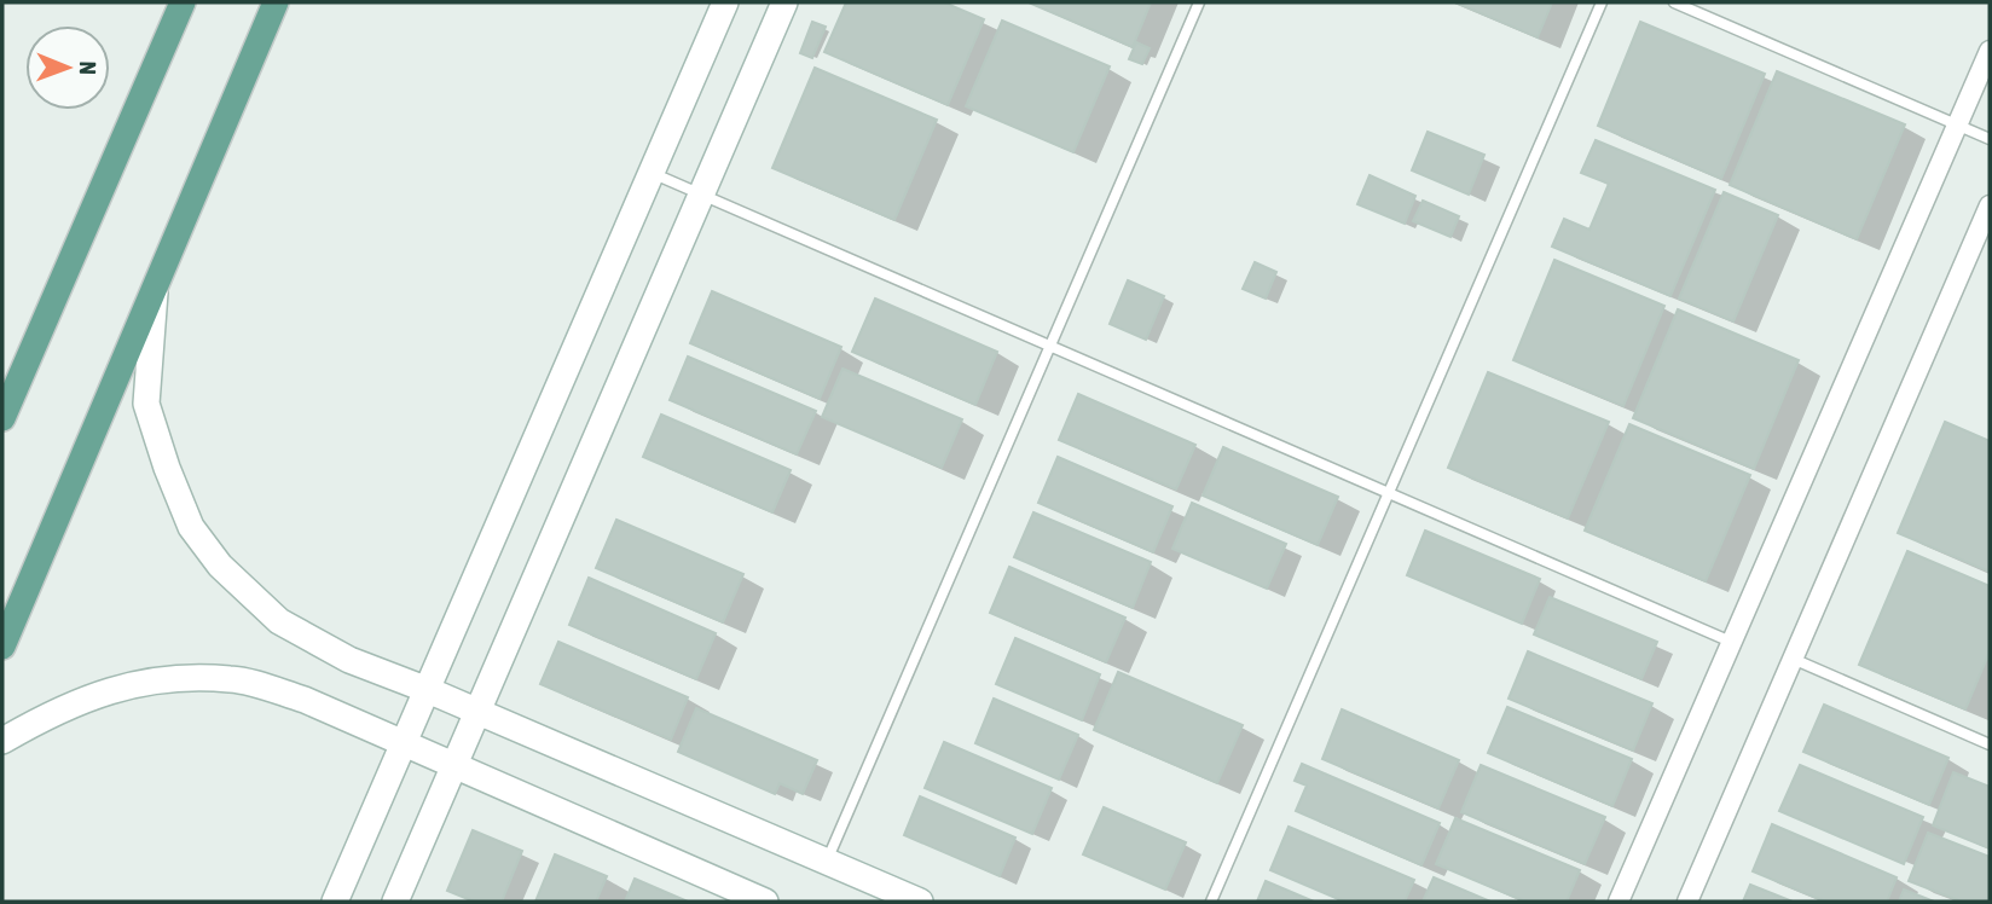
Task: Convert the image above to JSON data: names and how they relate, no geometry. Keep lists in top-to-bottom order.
{
  "north": "right"
}
